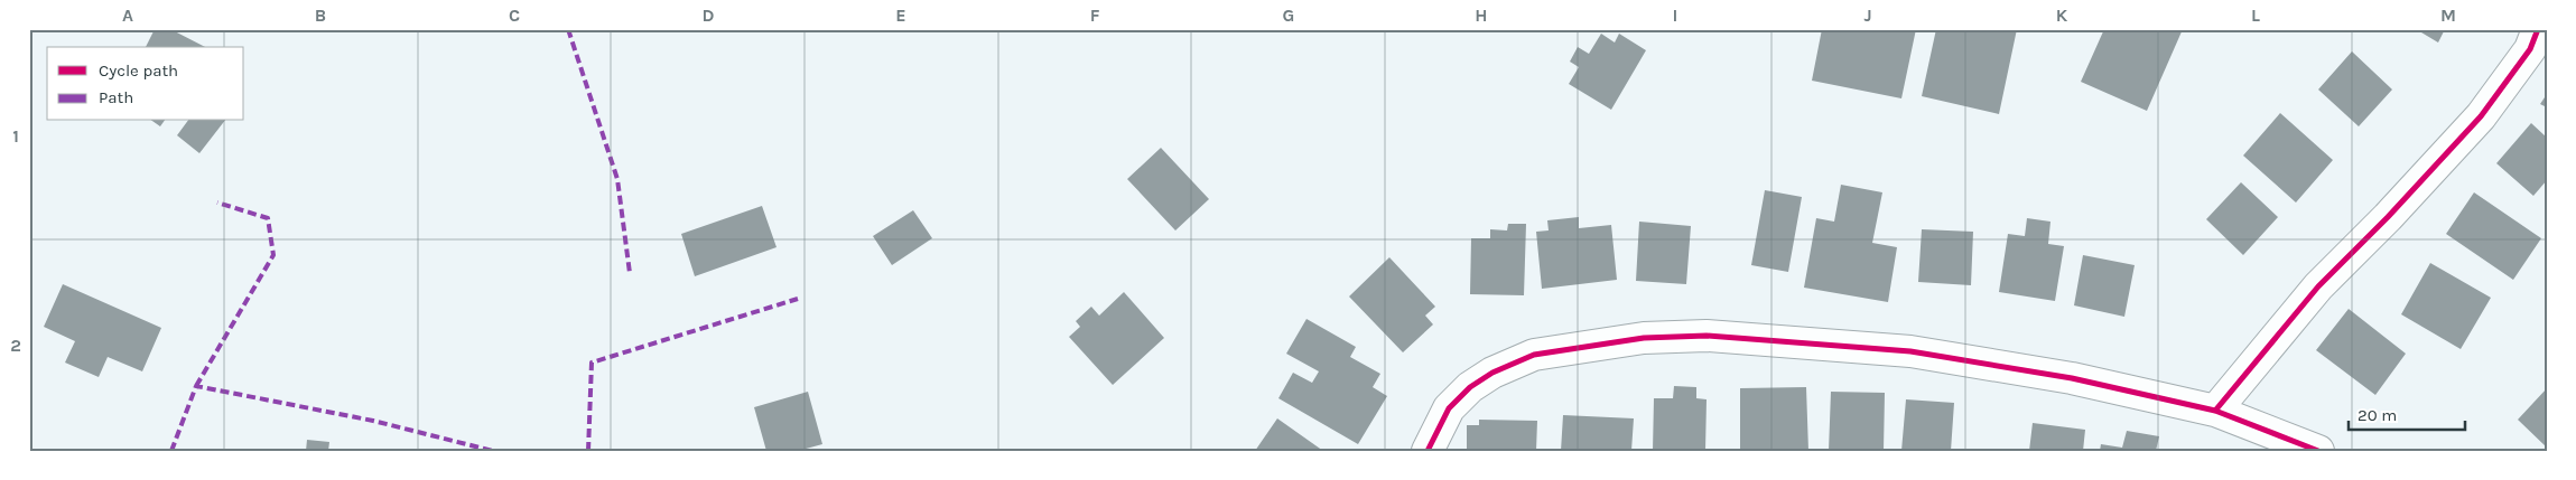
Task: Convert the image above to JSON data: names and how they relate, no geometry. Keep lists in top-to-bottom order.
{
  "legend": ["Cycle path", "Path"],
  "scale_bar": "20 m",
  "grid": {
    "columns": [
      "A",
      "B",
      "C",
      "D",
      "E",
      "F",
      "G",
      "H",
      "I",
      "J",
      "K",
      "L",
      "M"
    ],
    "rows": ["1", "2"]
  }
}
